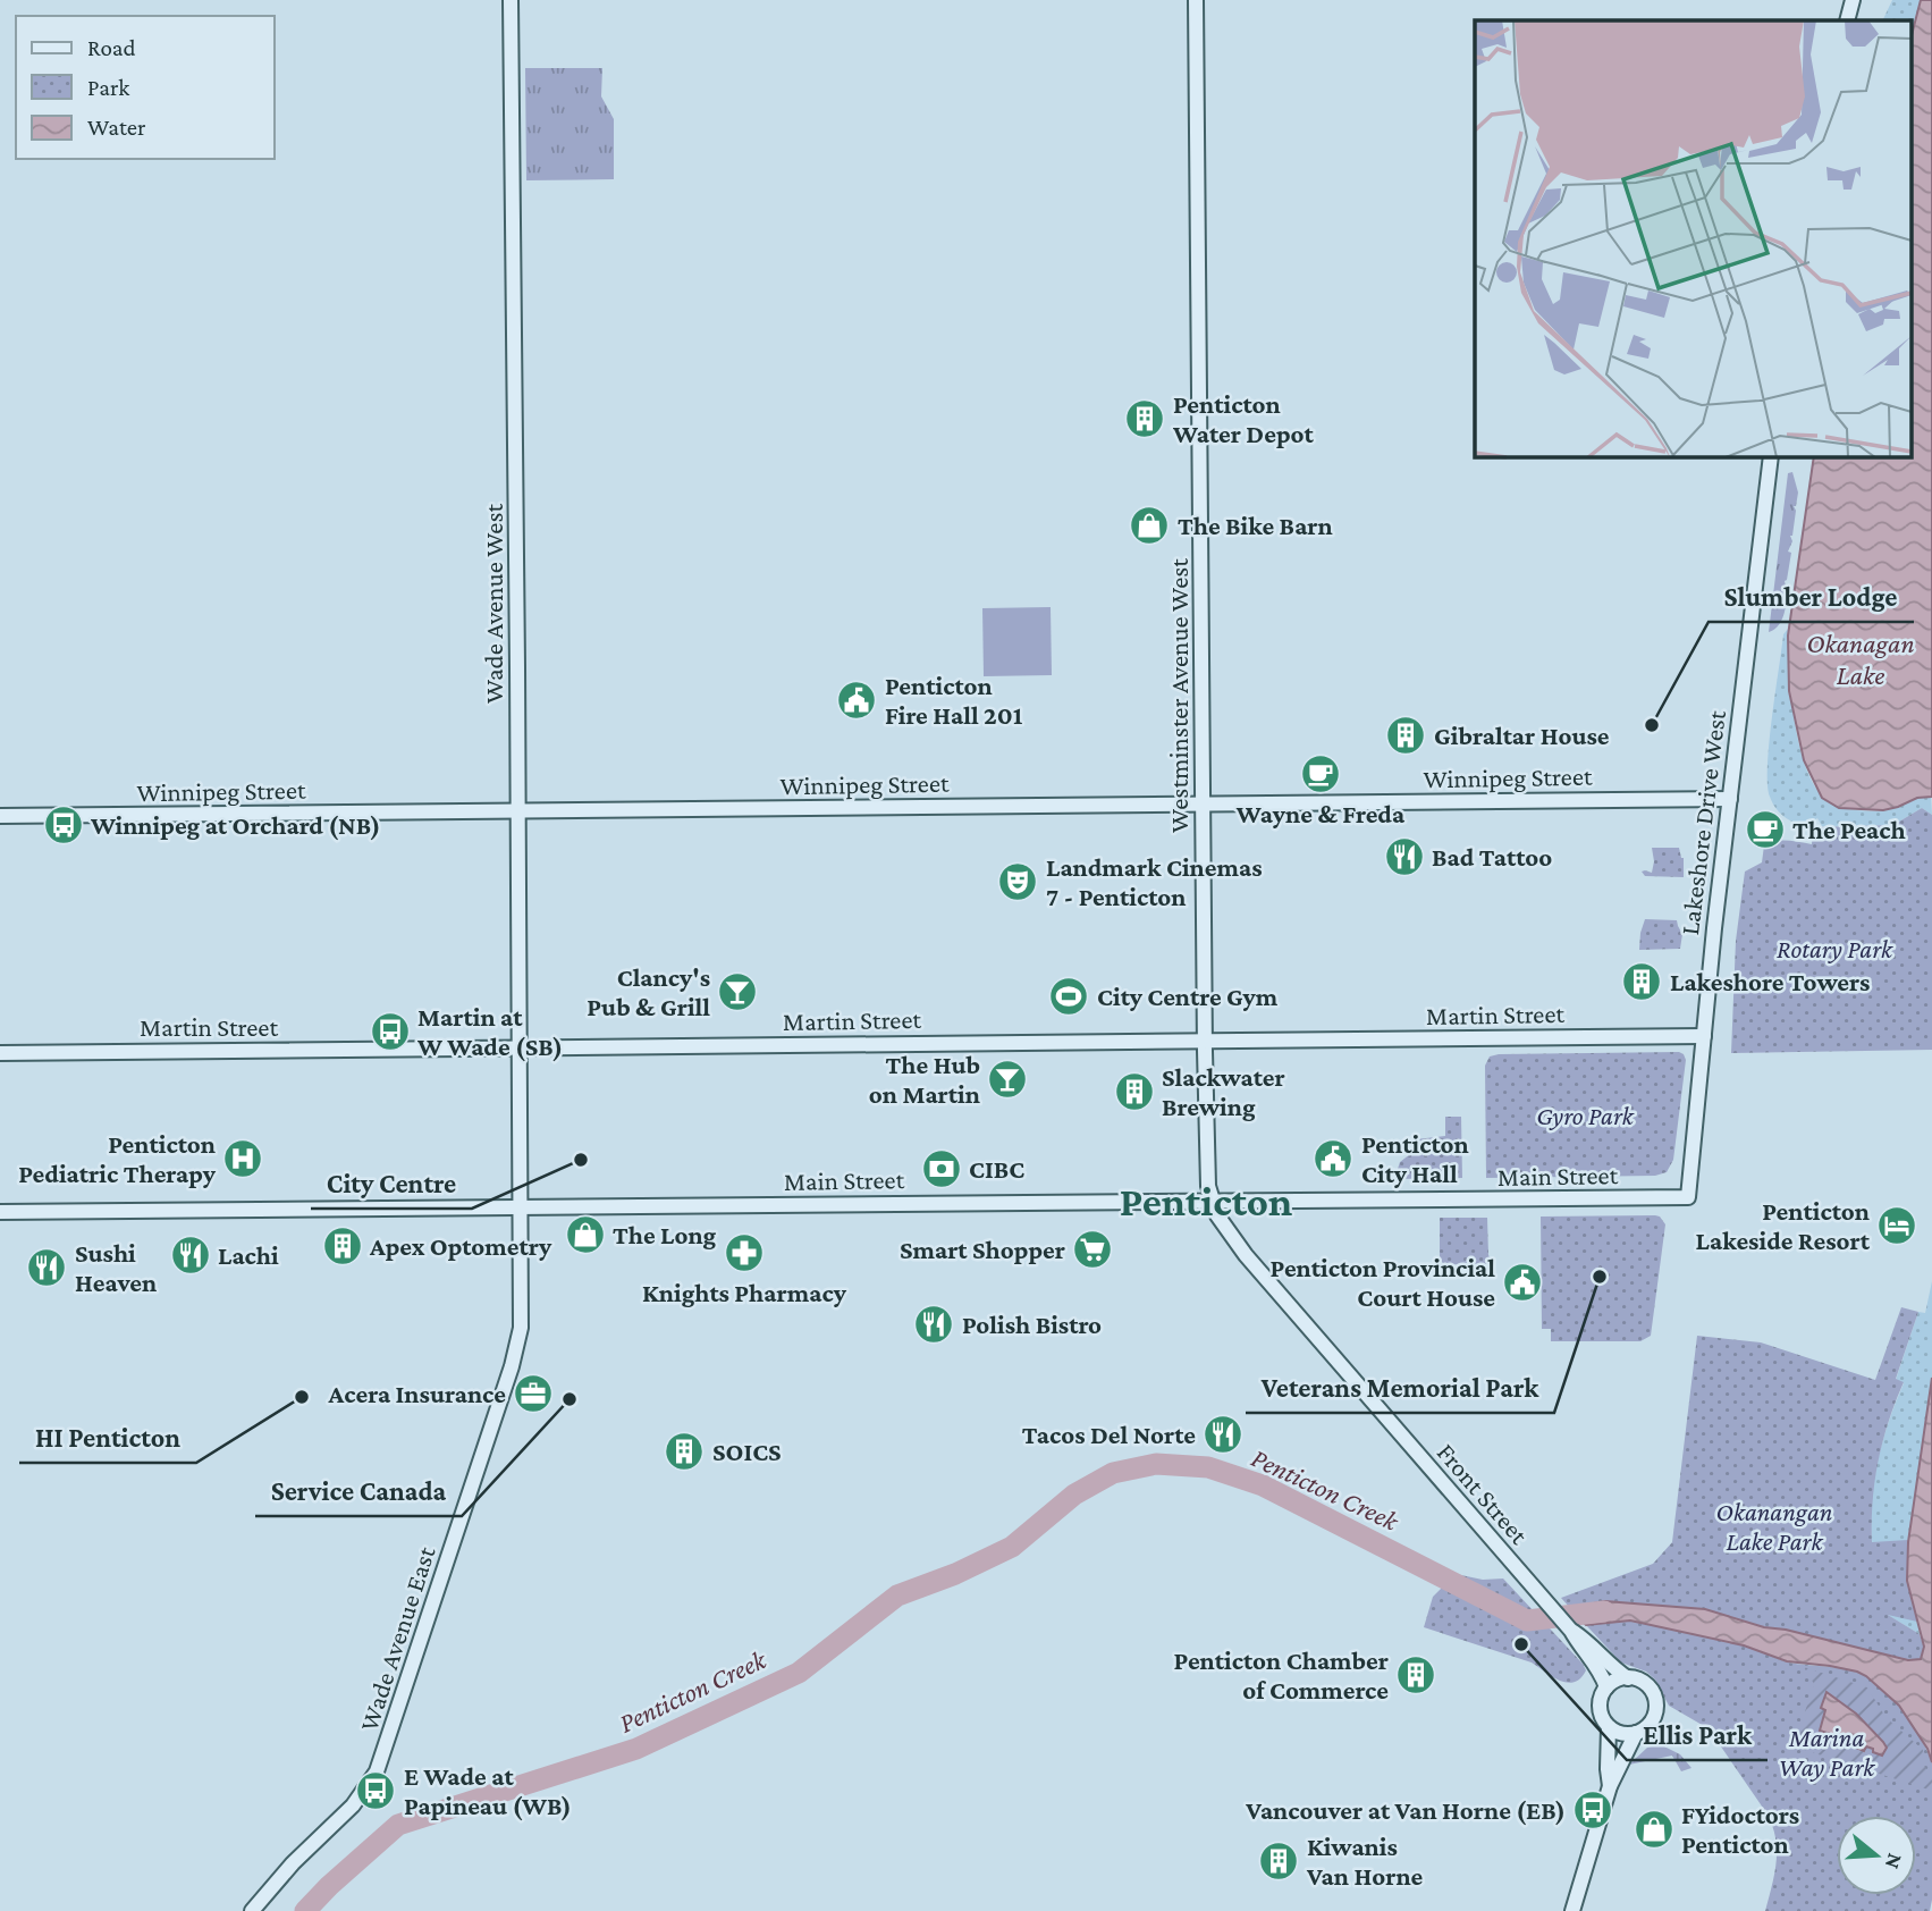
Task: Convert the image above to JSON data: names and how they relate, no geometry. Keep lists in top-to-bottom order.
{
  "streets": {
    "street": [
      "Wade Avenue West",
      "Westminster Avenue West",
      "Winnipeg Street",
      "Lakeshore Drive West",
      "Martin Street",
      "Main Street",
      "Front Street",
      "Wade Avenue East"
    ]
  },
  "crossings": [
    ["Wade Avenue West", "Winnipeg Street"],
    ["Wade Avenue West", "Martin Street"],
    ["Wade Avenue West", "Main Street"],
    ["Wade Avenue West", "Wade Avenue East"],
    ["Westminster Avenue West", "Winnipeg Street"],
    ["Westminster Avenue West", "Martin Street"],
    ["Westminster Avenue West", "Main Street"],
    ["Westminster Avenue West", "Front Street"],
    ["Winnipeg Street", "Lakeshore Drive West"],
    ["Lakeshore Drive West", "Martin Street"],
    ["Lakeshore Drive West", "Main Street"],
    ["Main Street", "Front Street"],
    ["Main Street", "Wade Avenue East"]
  ],
  "districts": ["Penticton"],
  "water": ["Okanagan Lake", "Penticton Creek"],
  "parks": [
    "Rotary Park",
    "Gyro Park",
    "Okanangan Lake Park",
    "Marina Way Park"
  ],
  "places": {
    "building": [
      "Penticton Water Depot",
      "Gibraltar House",
      "Lakeshore Towers",
      "Slackwater Brewing",
      "Apex Optometry",
      "SOICS",
      "Penticton Chamber of Commerce",
      "Kiwanis Van Horne"
    ],
    "shop": ["The Bike Barn", "The Long", "FYidoctors Penticton"],
    "public building": ["Penticton Fire Hall 201", "Penticton City Hall", "Penticton Provincial Court House"],
    "other": [
      "Slumber Lodge",
      "City Centre",
      "Veterans Memorial Park",
      "HI Penticton",
      "Service Canada",
      "Ellis Park"
    ],
    "cafe": ["Wayne & Freda", "The Peach"],
    "bus stop": [
      "Winnipeg at Orchard (NB)",
      "Martin at W Wade (SB)",
      "E Wade at Papineau (WB)",
      "Vancouver at Van Horne (EB)"
    ],
    "restaurant": [
      "Bad Tattoo",
      "Lachi",
      "Sushi Heaven",
      "Polish Bistro",
      "Tacos Del Norte"
    ],
    "theatre": ["Landmark Cinemas 7 - Penticton"],
    "bar": ["Clancy's Pub & Grill", "The Hub on Martin"],
    "sports": ["City Centre Gym"],
    "hospital": ["Penticton Pediatric Therapy"],
    "bank": ["CIBC"],
    "hotel": ["Penticton Lakeside Resort"],
    "supermarket": ["Smart Shopper"],
    "pharmacy": ["Knights Pharmacy"],
    "office": ["Acera Insurance"]
  },
  "legend": ["Road", "Park", "Water"],
  "north": "right"
}
